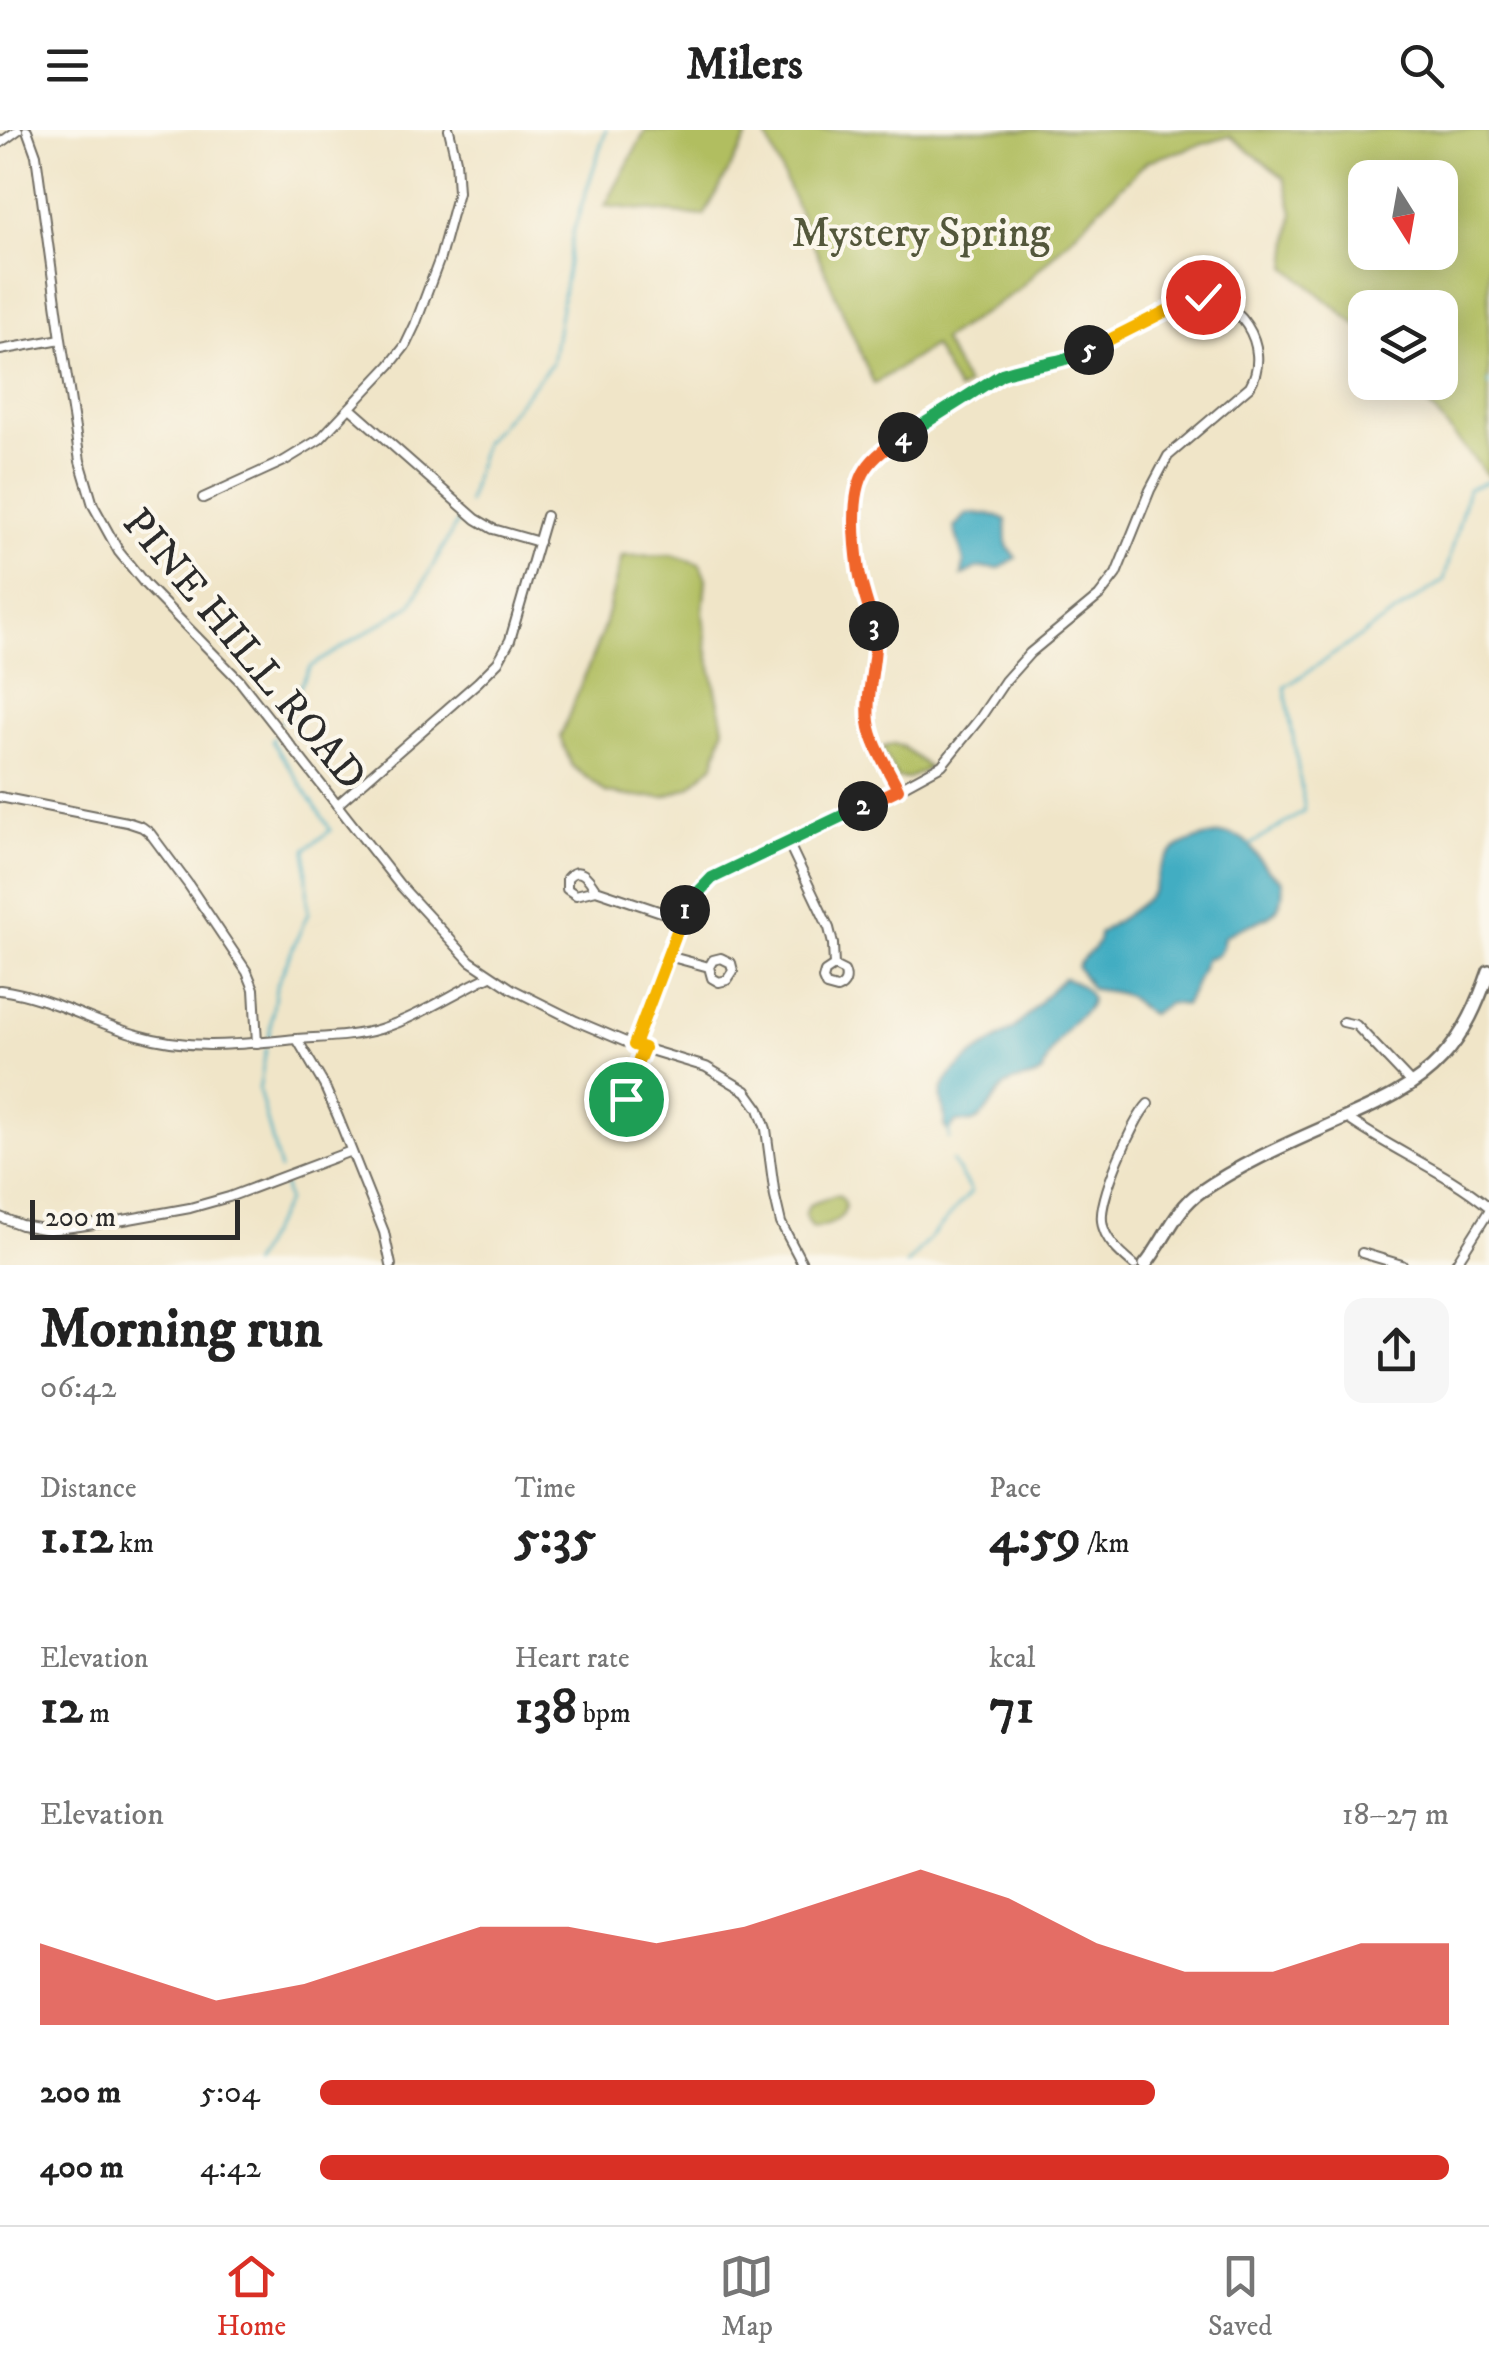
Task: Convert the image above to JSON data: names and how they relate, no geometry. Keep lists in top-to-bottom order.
{
  "streets": {
    "street": ["PINE HILL ROAD"]
  },
  "parks": ["Mystery Spring"],
  "scale_bar": "200 m",
  "north": "bottom",
  "page": {
    "header": "Milers",
    "pins": [
      "5",
      "4",
      "3",
      "2",
      "1"
    ],
    "scale": "200 m",
    "heading": ["Morning run", "06:42"],
    "stats": [
      ["Distance", "1.12 km"],
      ["Time", "5:35"],
      ["Pace", "4:59 /km"],
      ["Elevation", "12 m"],
      ["Heart rate", "138 bpm"],
      ["kcal", "71"]
    ],
    "chart": ["Elevation", "18–27 m"],
    "list": [
      {
        "name": "200 m",
        "note": "5:04"
      },
      {
        "name": "400 m",
        "note": "4:42"
      }
    ],
    "tabs": ["Home", "Map", "Saved"]
  }
}
